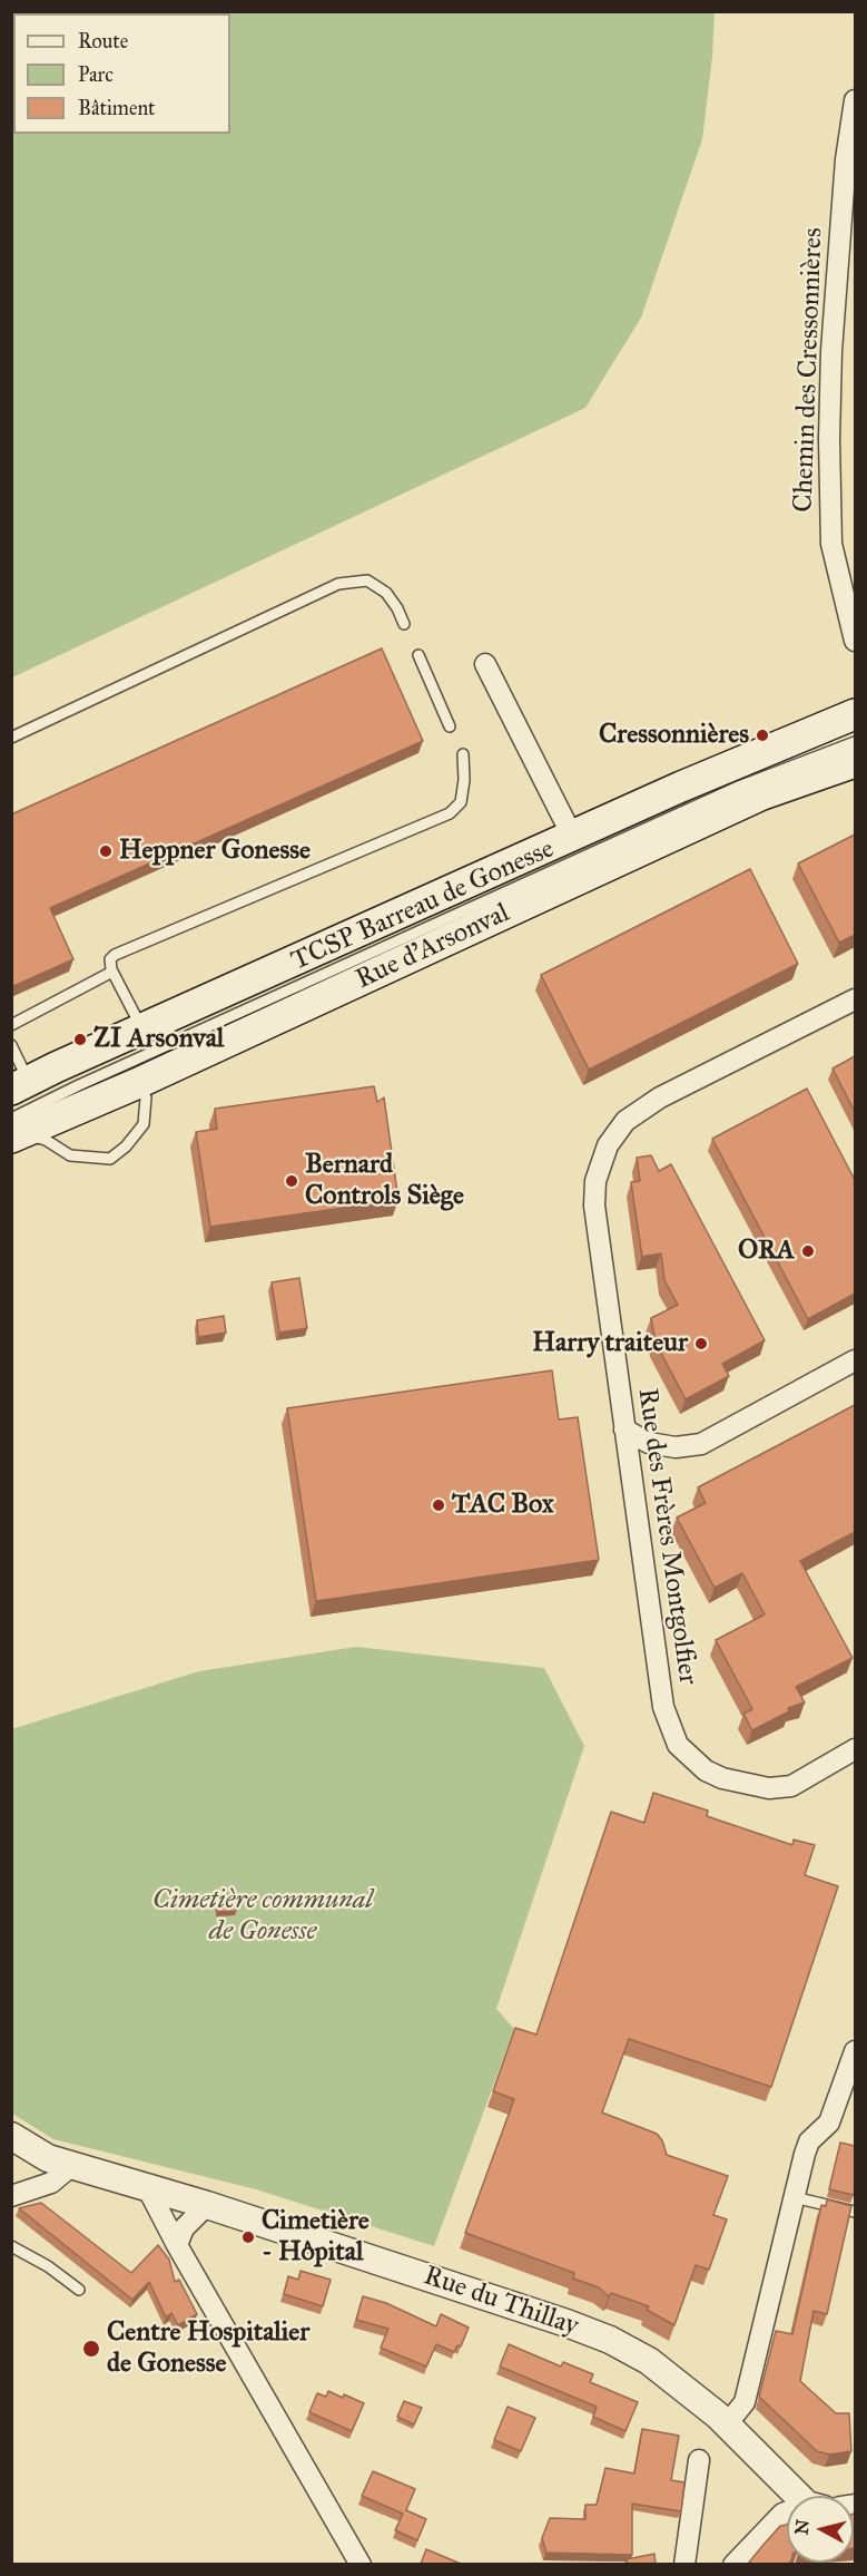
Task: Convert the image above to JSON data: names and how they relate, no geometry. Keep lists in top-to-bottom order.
{
  "streets": {
    "main road": ["Rue d'Arsonval"],
    "street": ["Chemin des Cressonnières", "Rue des Frères Montgolfier", "Rue du Thillay"],
    "lane": ["TCSP Barreau de Gonesse"]
  },
  "crossings": [
    ["TCSP Barreau de Gonesse", "Rue d'Arsonval"]
  ],
  "parks": ["Cimetière communal de Gonesse"],
  "places": [
    "Cressonnières",
    "Heppner Gonesse",
    "ZI Arsonval",
    "Bernard Controls Siège",
    "ORA",
    "Harry traiteur",
    "TAC Box",
    "Cimetière - Hôpital",
    "Centre Hospitalier de Gonesse"
  ],
  "legend": ["Route", "Parc", "Bâtiment"],
  "north": "left"
}
